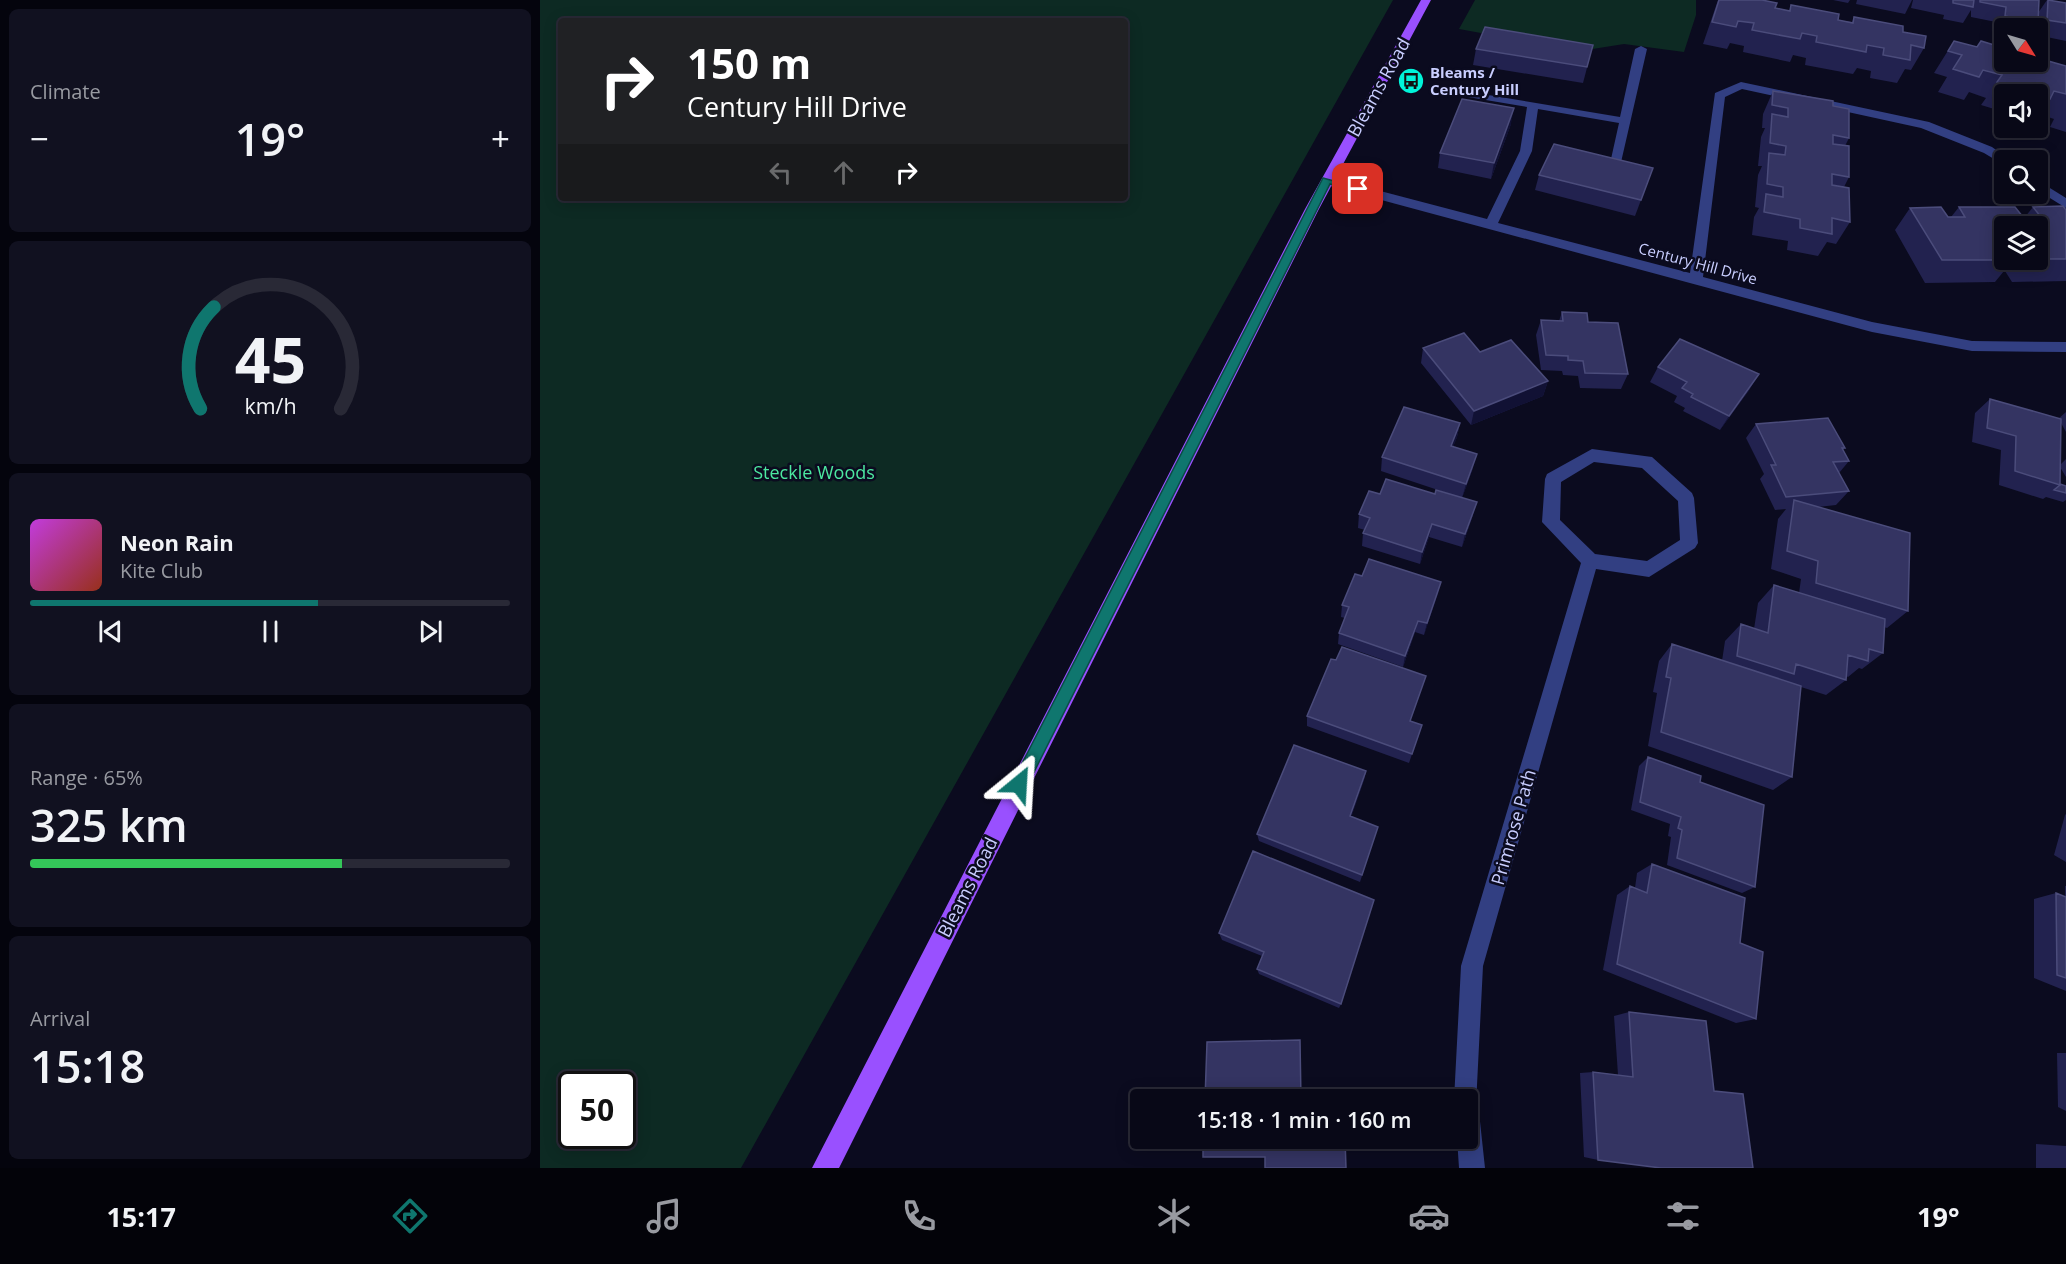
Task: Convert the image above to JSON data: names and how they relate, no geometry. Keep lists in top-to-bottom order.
{
  "streets": {
    "main road": ["Bleams Road"],
    "street": ["Century Hill Drive", "Primrose Path"]
  },
  "crossings": [
    ["Bleams Road", "Century Hill Drive"]
  ],
  "parks": ["Steckle Woods"],
  "places": {
    "bus stop": ["Bleams / Century Hill"]
  },
  "north": "bottom right",
  "page": {
    "tile": [
      "Climate",
      ["Range · 65%", "325 km"],
      ["Arrival", "15:18"]
    ],
    "turn": ["150 m", "Century Hill Drive"],
    "heat": ["−", "19°", "+"],
    "song": ["Neon Rain", "Kite Club"],
    "limit": "50",
    "trip": "15:18 · 1 min · 160 m",
    "tabs": ["15:17", "19°"],
    "gauge": ["45", "km/h"]
  }
}
